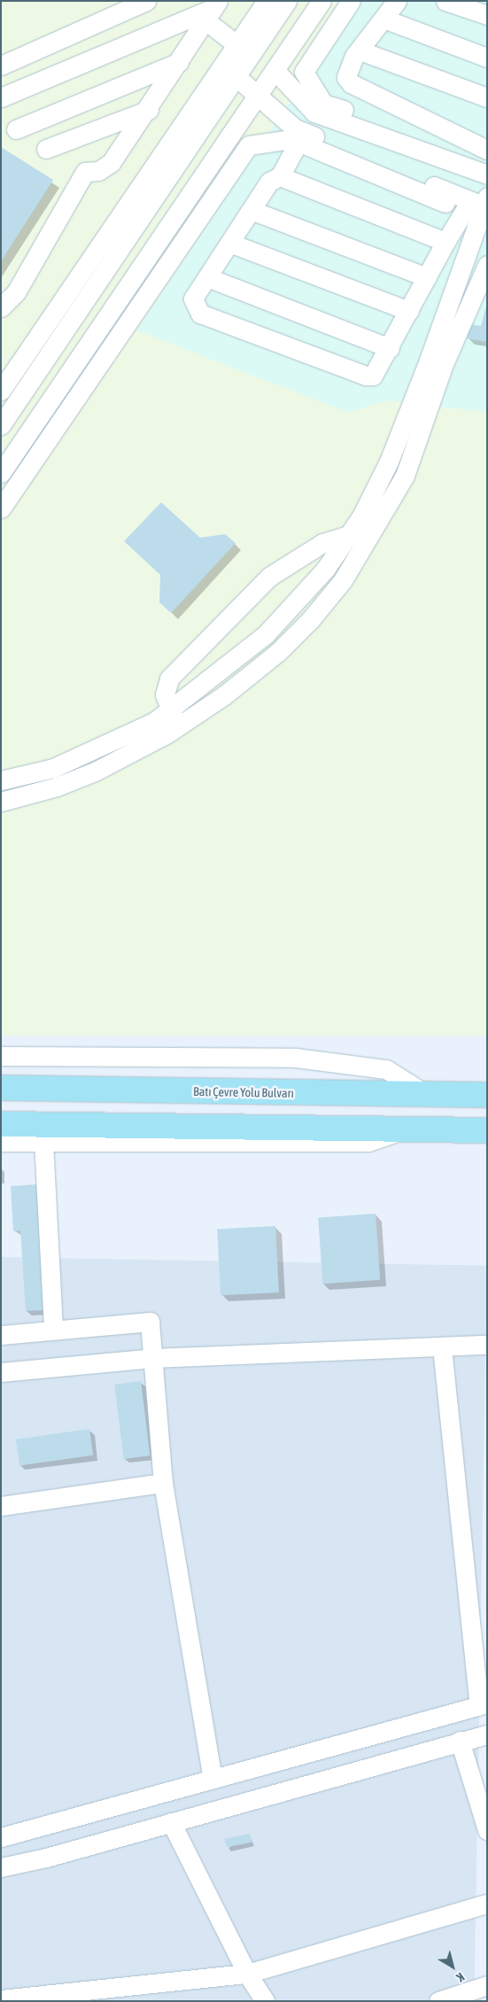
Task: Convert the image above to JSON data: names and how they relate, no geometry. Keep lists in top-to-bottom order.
{
  "streets": {
    "highway": ["Batı Çevre Yolu Bulvarı"]
  },
  "north": "bottom right"
}
